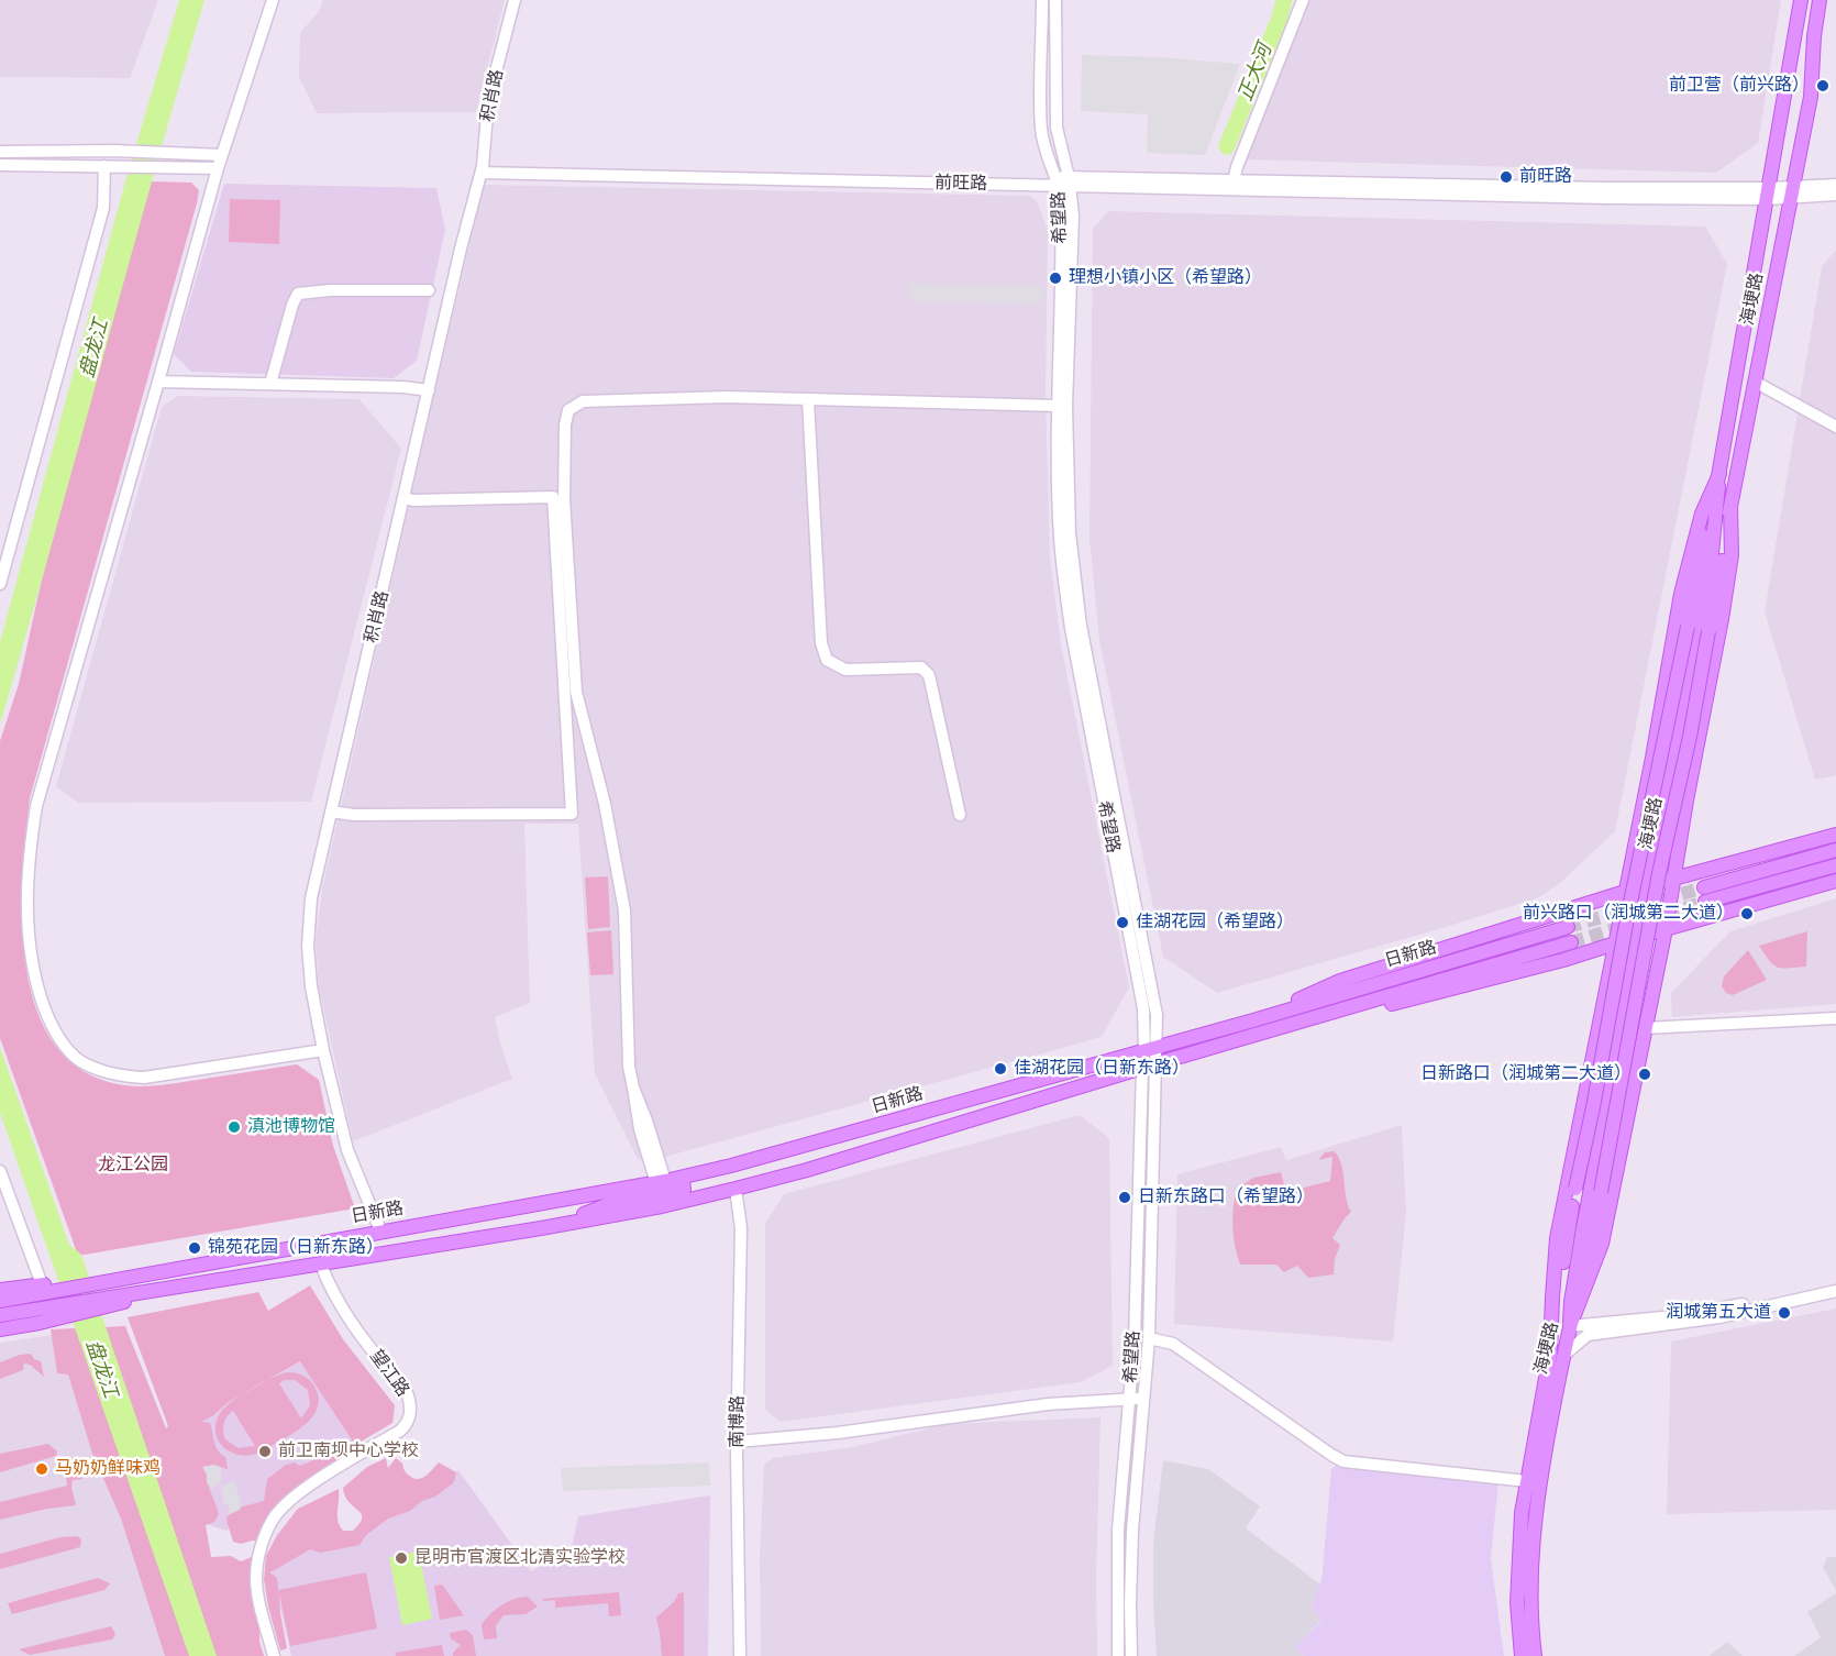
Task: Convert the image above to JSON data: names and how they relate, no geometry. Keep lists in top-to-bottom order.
{
  "streets": {
    "main road": ["海埂路", "日新路"],
    "street": [
      "积肖路",
      "前旺路",
      "希望路",
      "望江路",
      "南博路"
    ]
  },
  "crossings": [
    ["积肖路", "前旺路"],
    ["积肖路", "日新路"],
    ["前旺路", "希望路"],
    ["前旺路", "海埂路"],
    ["希望路", "日新路"],
    ["日新路", "望江路"],
    ["日新路", "南博路"]
  ],
  "water": ["正大河", "盘龙江"],
  "parks": ["龙江公园"],
  "places": [
    "前卫营（前兴路）",
    "前旺路",
    "理想小镇小区（希望路）",
    "前兴路口（润城第二大道）",
    "佳湖花园（希望路）",
    "佳湖花园（日新东路）",
    "日新路口（润城第二大道）",
    "滇池博物馆",
    "日新东路口（希望路）",
    "锦苑花园（日新东路）",
    "润城第五大道",
    "前卫南坝中心学校",
    "马奶奶鲜味鸡",
    "昆明市官渡区北清实验学校"
  ]
}
